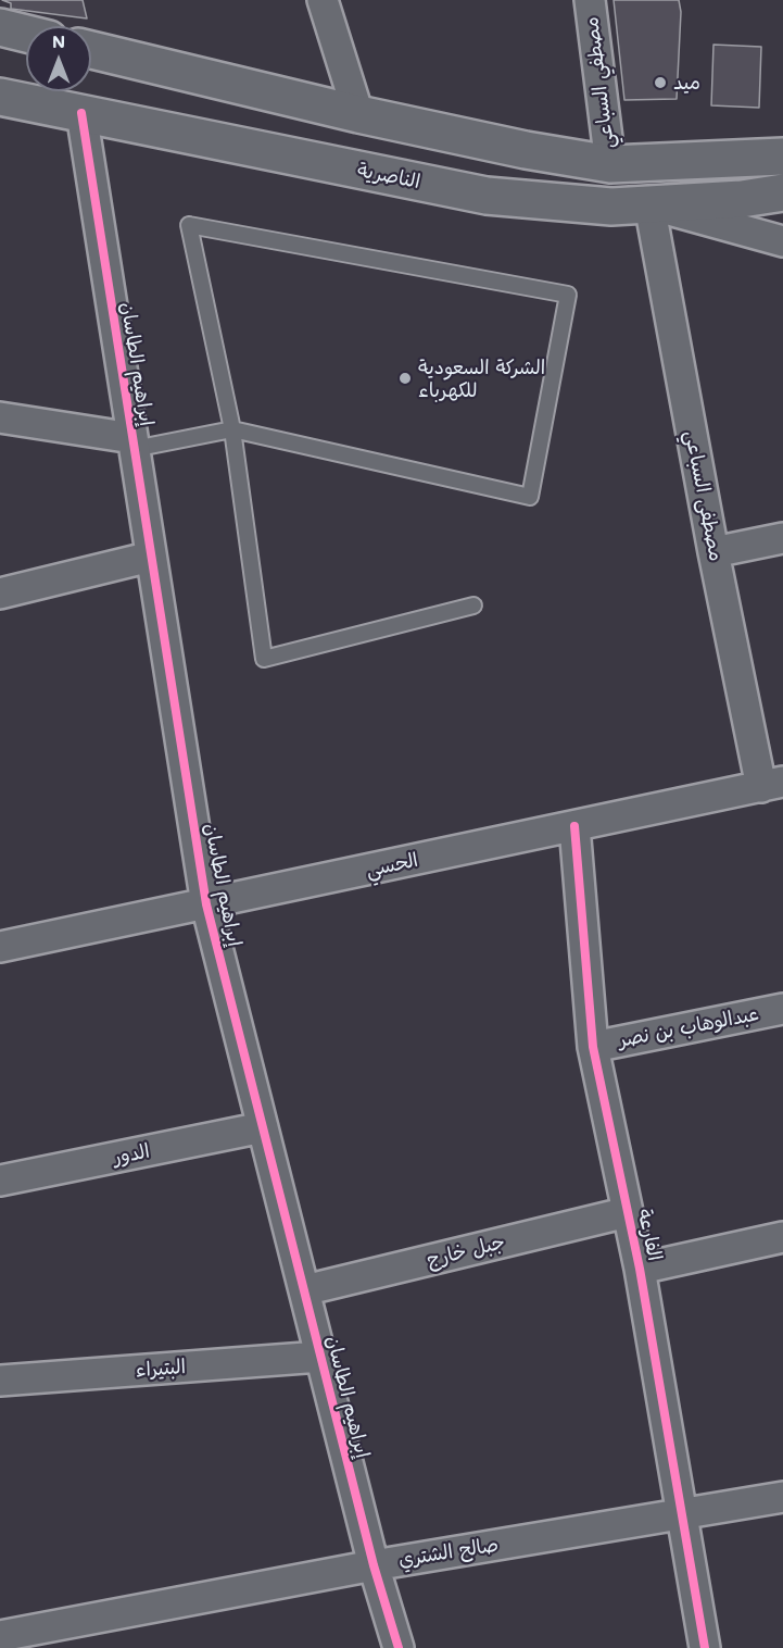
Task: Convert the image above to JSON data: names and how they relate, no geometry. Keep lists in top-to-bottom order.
{
  "streets": {
    "main road": ["الناصرية"],
    "street": [
      "مصطفي السباعي",
      "إبراهيم الطاسان",
      "مصطفى السباعي",
      "الحسي",
      "عبدالوهاب بن نصر",
      "الدور",
      "الفارعة",
      "جبل خارج",
      "البتيراء",
      "صالح الشتري"
    ]
  },
  "crossings": [
    ["الناصرية", "إبراهيم الطاسان"],
    ["الناصرية", "مصطفى السباعي"],
    ["إبراهيم الطاسان", "الحسي"],
    ["إبراهيم الطاسان", "الدور"],
    ["إبراهيم الطاسان", "جبل خارج"],
    ["إبراهيم الطاسان", "البتيراء"],
    ["إبراهيم الطاسان", "صالح الشتري"],
    ["مصطفى السباعي", "الحسي"],
    ["الحسي", "الفارعة"],
    ["عبدالوهاب بن نصر", "الفارعة"],
    ["الفارعة", "جبل خارج"],
    ["الفارعة", "صالح الشتري"]
  ],
  "places": ["ميد", "الشركة السعودية للكهرباء"],
  "north": "top"
}
